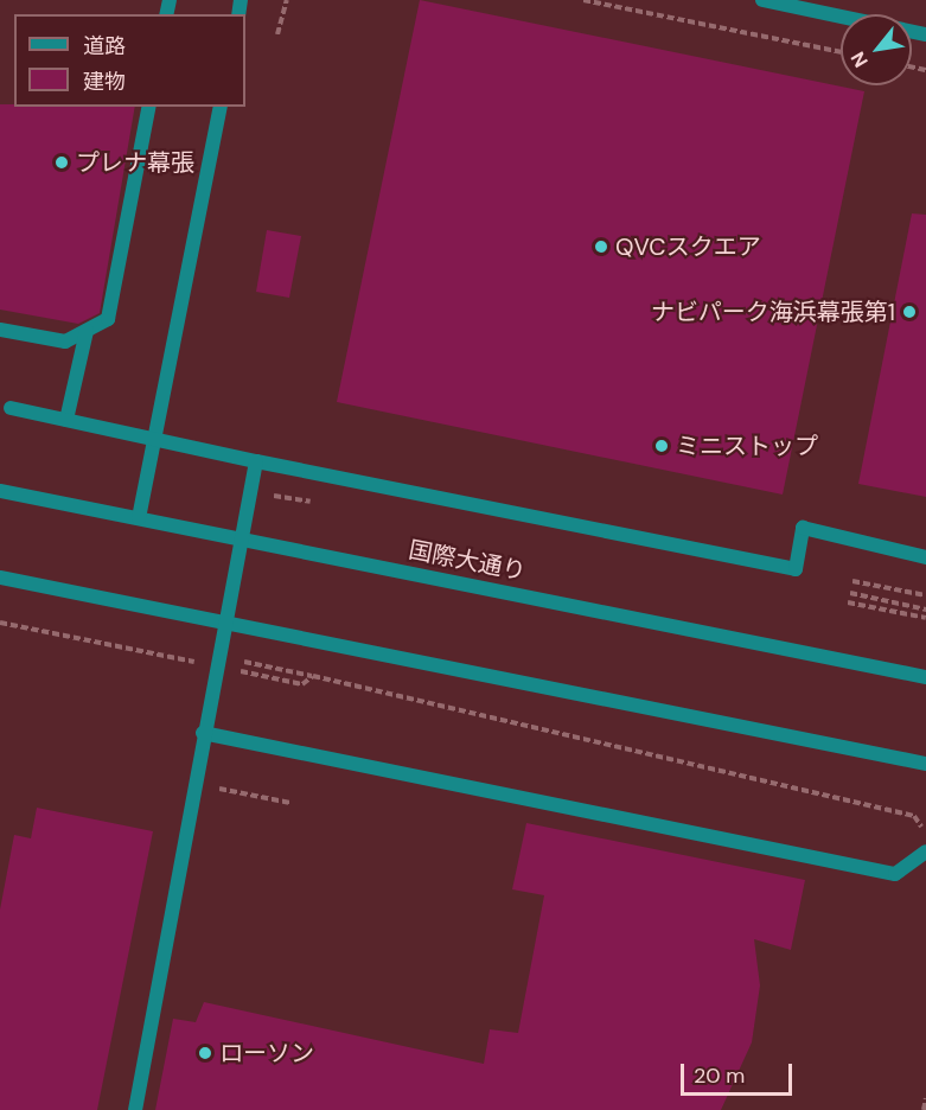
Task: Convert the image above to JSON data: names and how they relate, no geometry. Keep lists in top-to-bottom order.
{
  "streets": {
    "street": ["国際大通り"]
  },
  "places": [
    "プレナ幕張",
    "QVCスクエア",
    "ナビパーク海浜幕張第1",
    "ミニストップ",
    "ローソン"
  ],
  "legend": ["道路", "建物"],
  "scale_bar": "20 m",
  "north": "bottom left"
}
